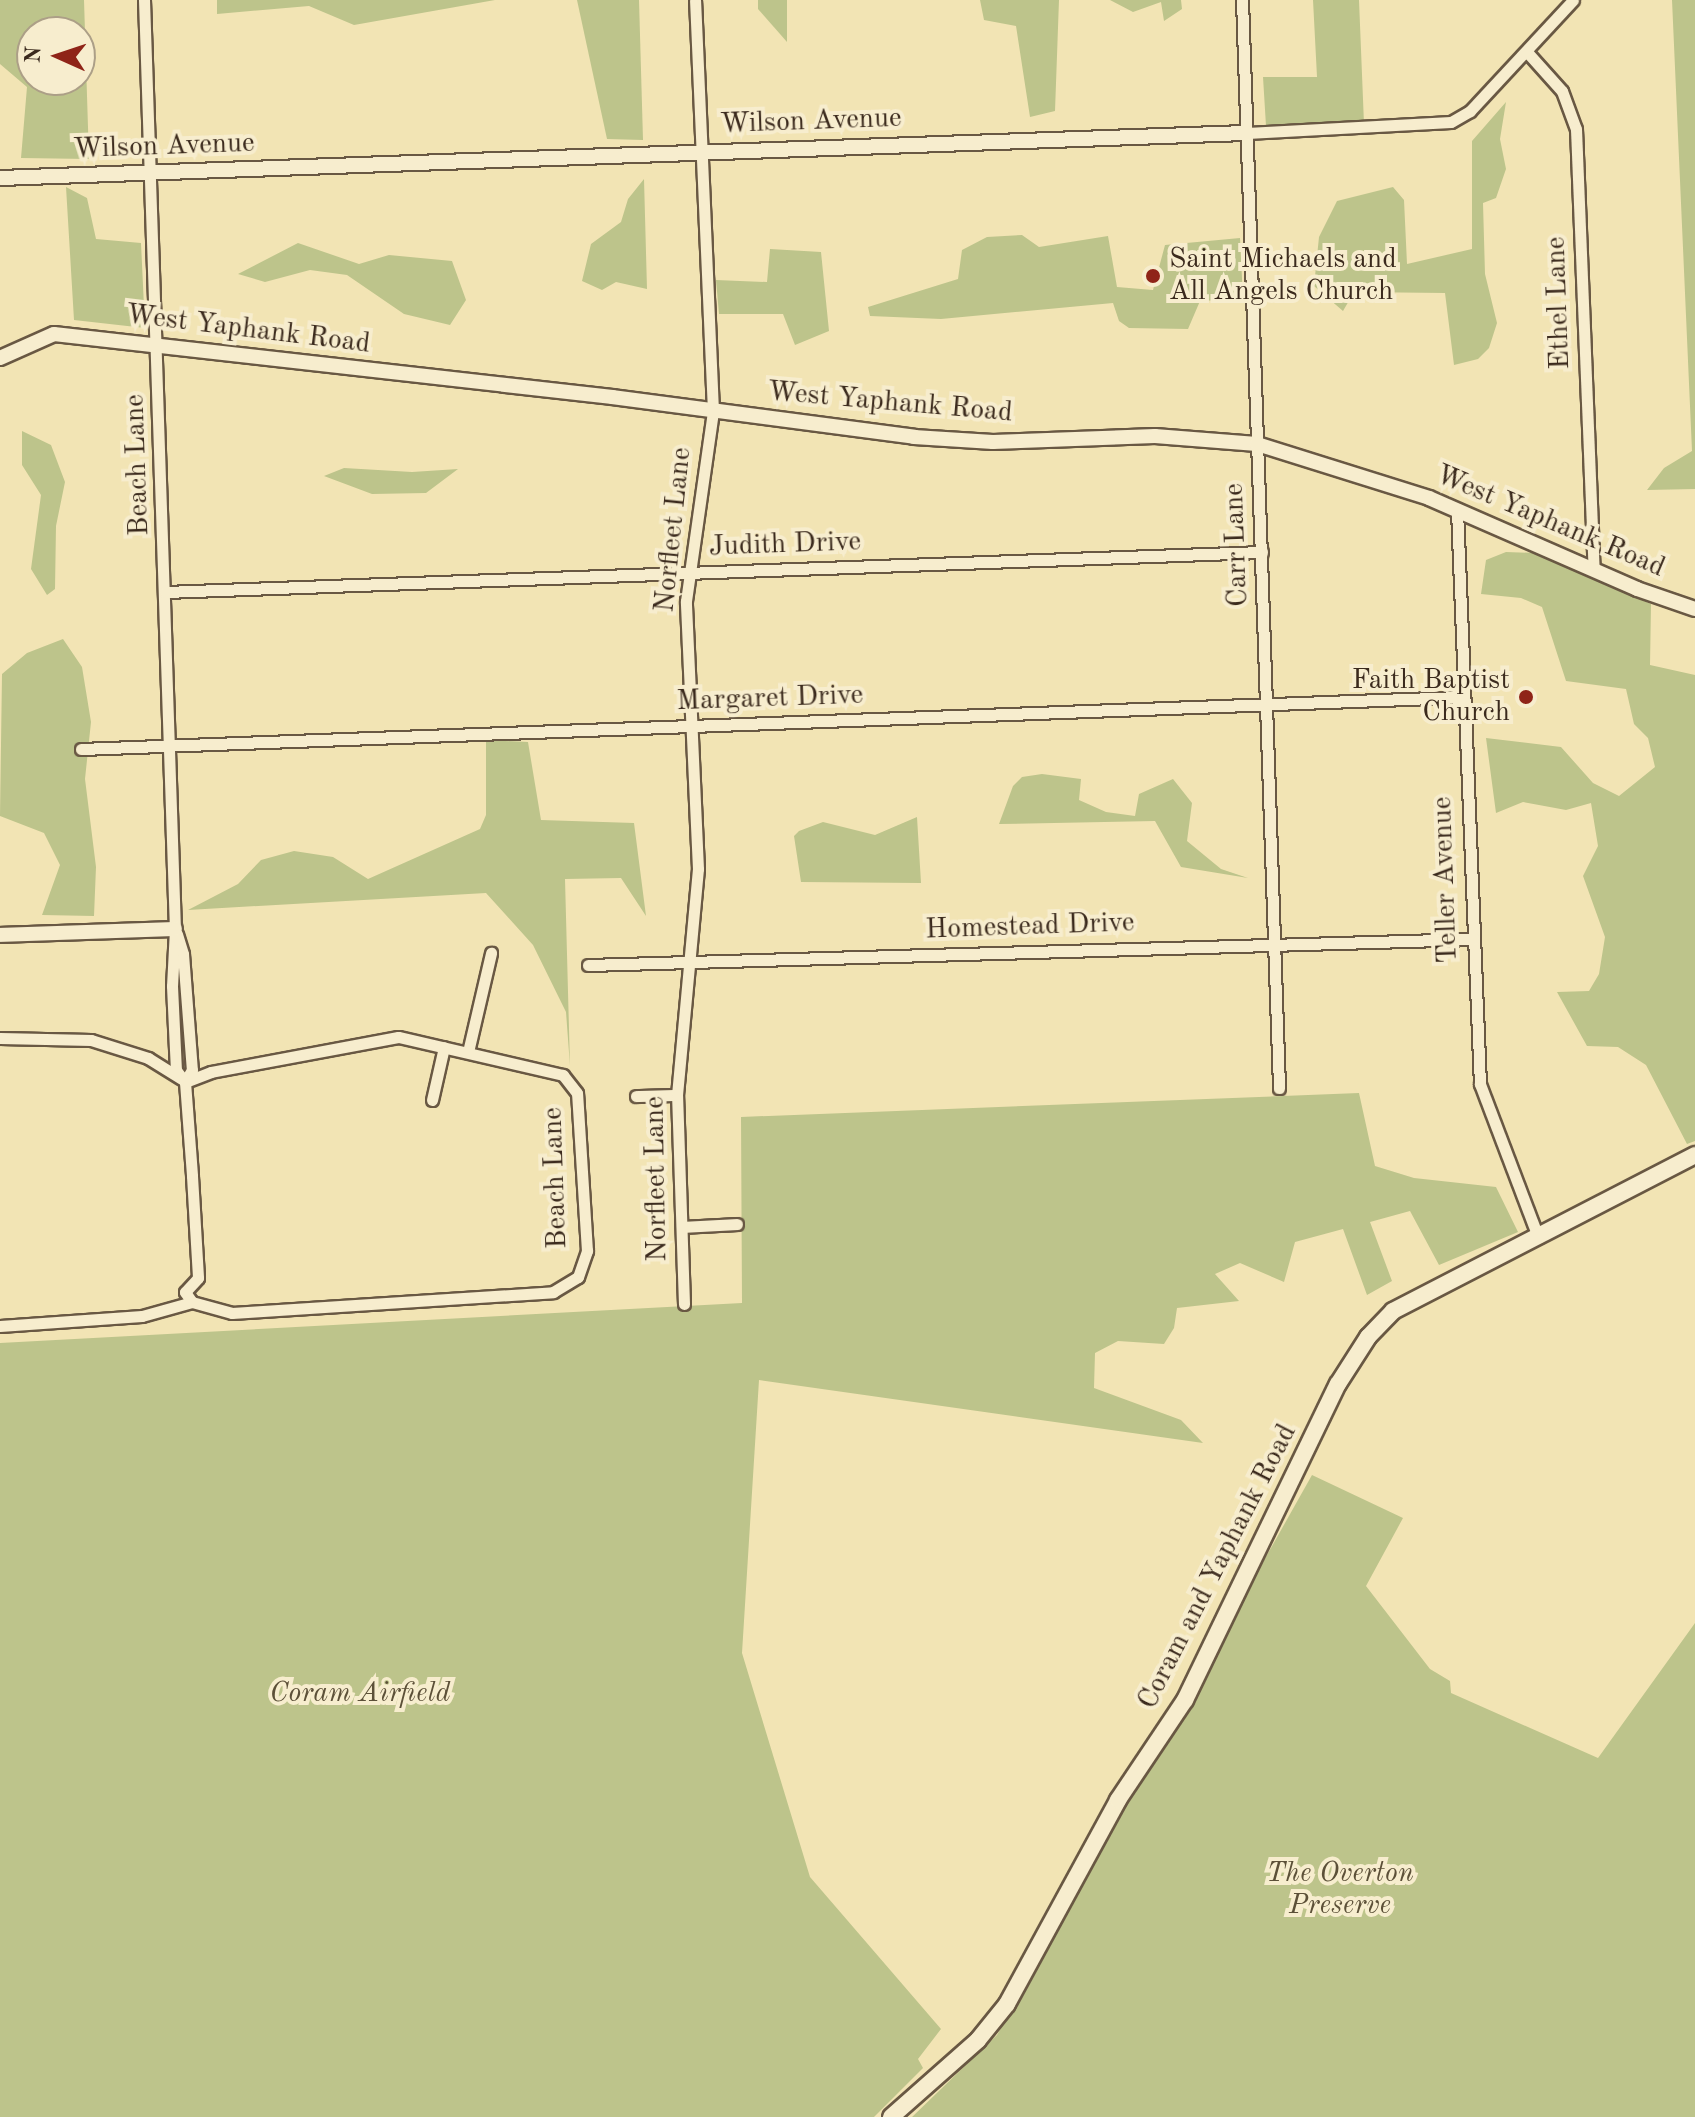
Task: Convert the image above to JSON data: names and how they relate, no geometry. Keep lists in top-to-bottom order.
{
  "streets": {
    "main road": ["Coram and Yaphank Road"],
    "street": [
      "Wilson Avenue",
      "Ethel Lane",
      "West Yaphank Road",
      "Beach Lane",
      "Norfleet Lane",
      "Judith Drive",
      "Carr Lane",
      "Margaret Drive",
      "Teller Avenue",
      "Homestead Drive"
    ]
  },
  "crossings": [
    ["Wilson Avenue", "Ethel Lane"],
    ["Wilson Avenue", "Beach Lane"],
    ["Wilson Avenue", "Norfleet Lane"],
    ["Wilson Avenue", "Carr Lane"],
    ["Ethel Lane", "West Yaphank Road"],
    ["West Yaphank Road", "Beach Lane"],
    ["West Yaphank Road", "Norfleet Lane"],
    ["West Yaphank Road", "Carr Lane"],
    ["West Yaphank Road", "Teller Avenue"],
    ["Beach Lane", "Judith Drive"],
    ["Beach Lane", "Margaret Drive"],
    ["Norfleet Lane", "Judith Drive"],
    ["Norfleet Lane", "Margaret Drive"],
    ["Norfleet Lane", "Homestead Drive"],
    ["Judith Drive", "Carr Lane"],
    ["Carr Lane", "Margaret Drive"],
    ["Carr Lane", "Homestead Drive"],
    ["Margaret Drive", "Teller Avenue"],
    ["Teller Avenue", "Homestead Drive"],
    ["Teller Avenue", "Coram and Yaphank Road"]
  ],
  "parks": ["Coram Airfield", "The Overton Preserve"],
  "places": ["Saint Michaels and All Angels Church", "Faith Baptist Church"],
  "north": "left"
}
